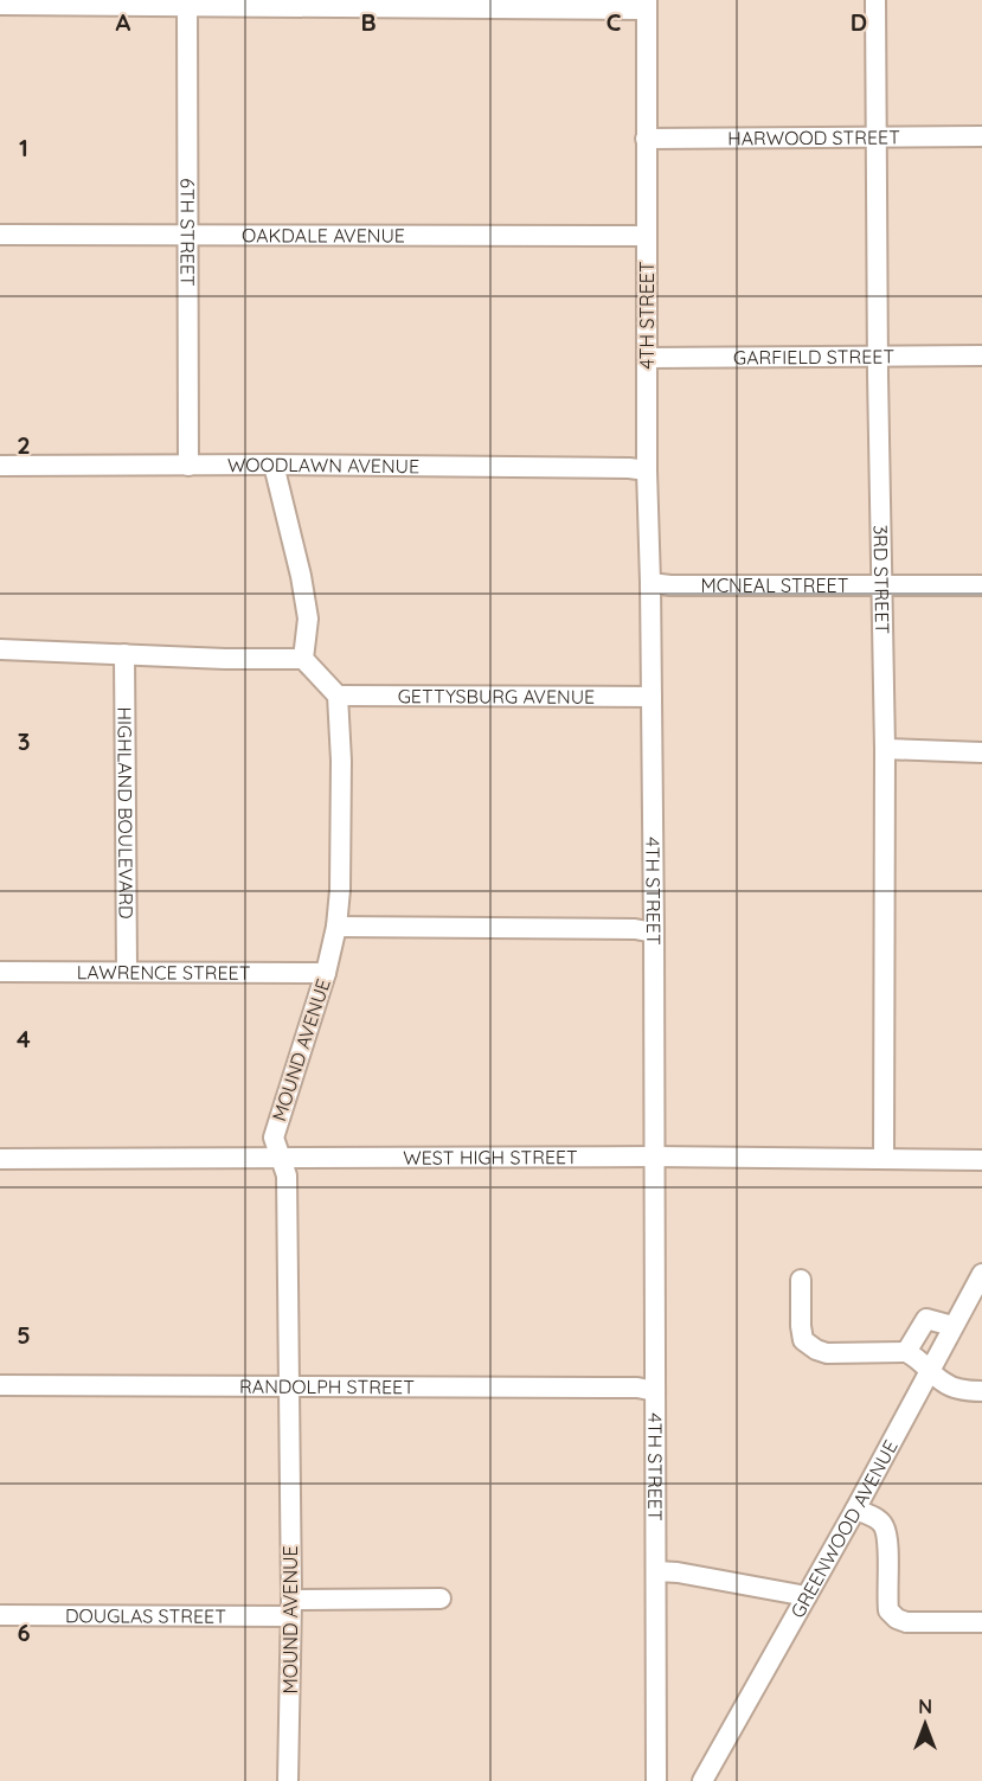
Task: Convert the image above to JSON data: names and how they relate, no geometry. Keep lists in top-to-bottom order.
{
  "streets": {
    "street": [
      "HARWOOD STREET",
      "6TH STREET",
      "OAKDALE AVENUE",
      "4TH STREET",
      "GARFIELD STREET",
      "WOODLAWN AVENUE",
      "3RD STREET",
      "MCNEAL STREET",
      "GETTYSBURG AVENUE",
      "HIGHLAND BOULEVARD",
      "LAWRENCE STREET",
      "MOUND AVENUE",
      "WEST HIGH STREET",
      "RANDOLPH STREET",
      "GREENWOOD AVENUE",
      "DOUGLAS STREET"
    ]
  },
  "crossings": [
    ["HARWOOD STREET", "4TH STREET"],
    ["HARWOOD STREET", "3RD STREET"],
    ["6TH STREET", "OAKDALE AVENUE"],
    ["6TH STREET", "WOODLAWN AVENUE"],
    ["OAKDALE AVENUE", "4TH STREET"],
    ["4TH STREET", "GARFIELD STREET"],
    ["4TH STREET", "WOODLAWN AVENUE"],
    ["4TH STREET", "MCNEAL STREET"],
    ["4TH STREET", "GETTYSBURG AVENUE"],
    ["4TH STREET", "WEST HIGH STREET"],
    ["4TH STREET", "RANDOLPH STREET"],
    ["GARFIELD STREET", "3RD STREET"],
    ["3RD STREET", "MCNEAL STREET"],
    ["3RD STREET", "WEST HIGH STREET"],
    ["GETTYSBURG AVENUE", "MOUND AVENUE"],
    ["HIGHLAND BOULEVARD", "LAWRENCE STREET"],
    ["LAWRENCE STREET", "MOUND AVENUE"],
    ["MOUND AVENUE", "WEST HIGH STREET"],
    ["MOUND AVENUE", "RANDOLPH STREET"],
    ["MOUND AVENUE", "DOUGLAS STREET"]
  ],
  "north": "top",
  "grid": {
    "columns": [
      "A",
      "B",
      "C",
      "D"
    ],
    "rows": [
      "1",
      "2",
      "3",
      "4",
      "5",
      "6"
    ]
  }
}
